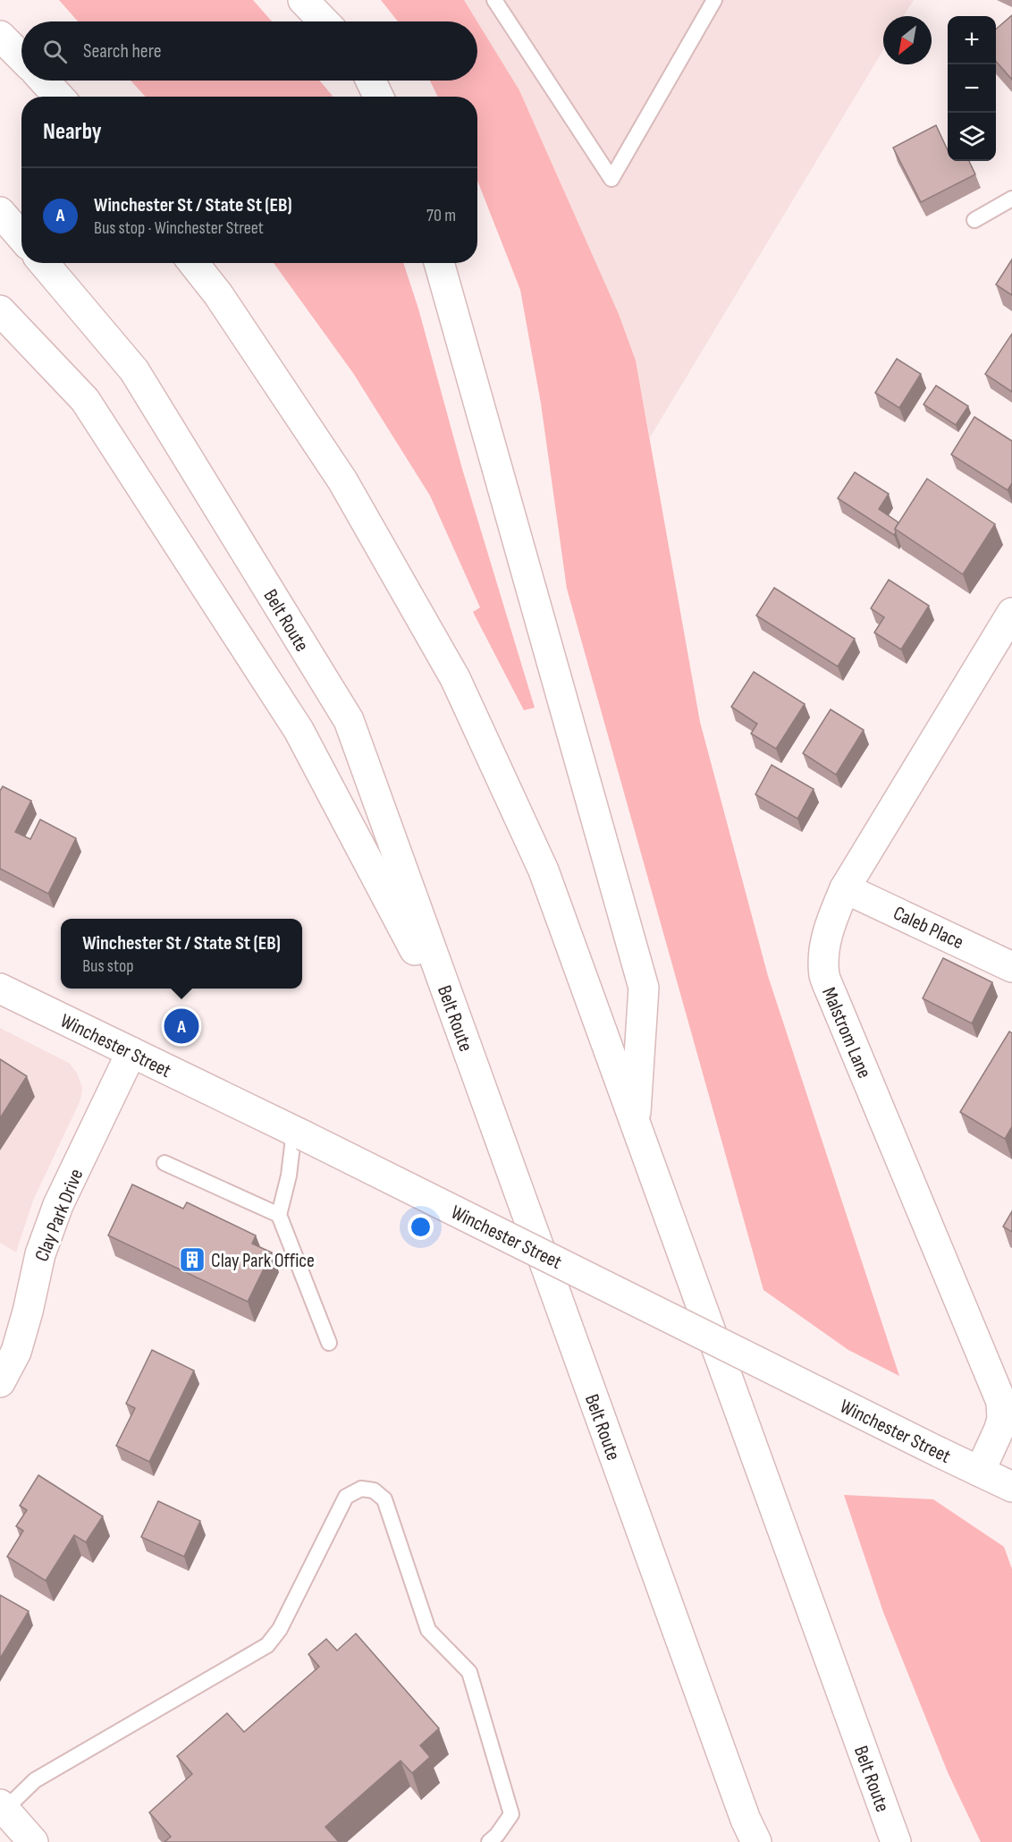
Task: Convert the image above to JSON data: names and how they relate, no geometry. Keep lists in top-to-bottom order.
{
  "streets": {
    "main road": [
      "Belt Route",
      "Caleb Place",
      "Malstrom Lane",
      "Winchester Street",
      "Clay Park Drive"
    ]
  },
  "crossings": [
    ["Caleb Place", "Malstrom Lane"],
    ["Malstrom Lane", "Winchester Street"],
    ["Winchester Street", "Clay Park Drive"]
  ],
  "places": {
    "building": ["Clay Park Office"]
  },
  "north": "bottom left",
  "page": {
    "map_buttons": ["+", "−"],
    "search": "Search here",
    "heading": "Nearby",
    "list": [
      {
        "mark": "A",
        "name": "Winchester St / State St (EB)",
        "note": "Bus stop · Winchester Street",
        "value": "70 m"
      }
    ],
    "popup": ["Winchester St / State St (EB)", "Bus stop"],
    "pins": "A"
  }
}
